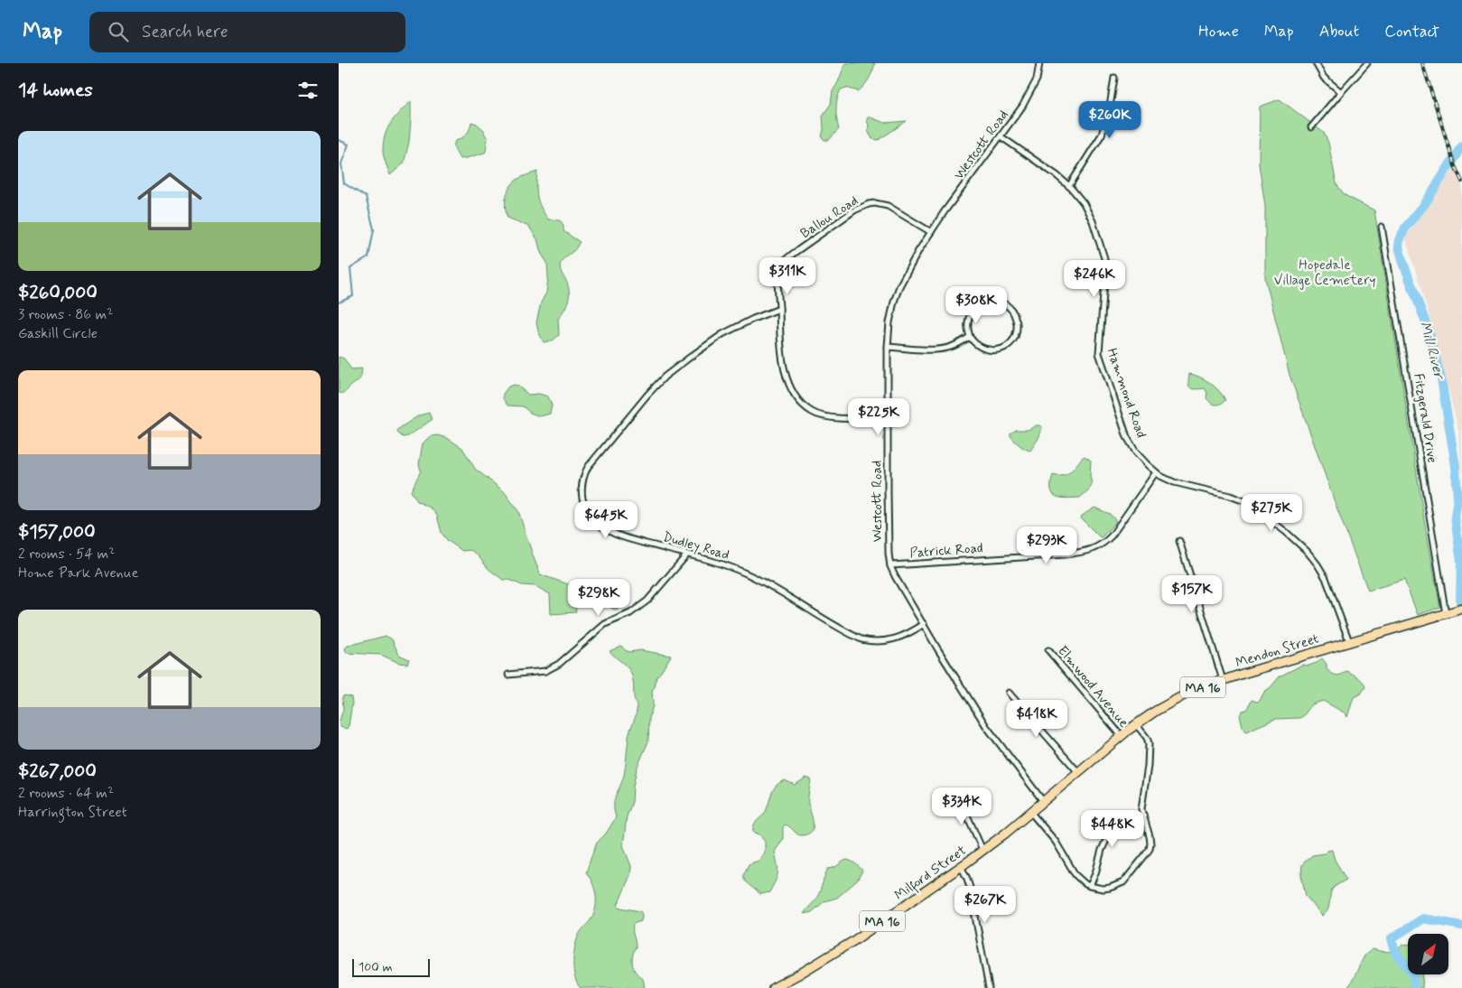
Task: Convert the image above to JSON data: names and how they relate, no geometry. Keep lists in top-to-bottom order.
{
  "streets": {
    "main road": ["Mendon Street", "MA 16", "Milford Street"],
    "street": [
      "Westcott Road",
      "Ballou Road",
      "Hammond Road",
      "Fitzgerald Drive",
      "Dudley Road",
      "Patrick Road",
      "Elmwood Avenue"
    ]
  },
  "crossings": [
    ["Westcott Road", "Ballou Road"],
    ["Westcott Road", "Hammond Road"],
    ["Westcott Road", "Dudley Road"],
    ["Westcott Road", "Patrick Road"],
    ["Westcott Road", "Mendon Street"],
    ["Ballou Road", "Dudley Road"],
    ["Hammond Road", "Patrick Road"],
    ["Hammond Road", "Mendon Street"],
    ["Fitzgerald Drive", "Mendon Street"],
    ["Mendon Street", "Elmwood Avenue"],
    ["Mendon Street", "Milford Street"]
  ],
  "water": ["Mill River"],
  "parks": ["Hopedale Village Cemetery"],
  "scale_bar": "100 m",
  "north": "top right",
  "page": {
    "header": "Map",
    "search": "Search here",
    "nav": [
      "Home",
      "Map",
      "About",
      "Contact"
    ],
    "heading": "14 homes",
    "price": [
      "$260K",
      "$311K",
      "$246K",
      "$308K",
      "$225K",
      "$275K",
      "$645K",
      "$293K",
      "$157K",
      "$298K",
      "$418K",
      "$334K",
      "$448K",
      "$267K"
    ],
    "list": [
      {
        "name": "$260,000",
        "note": "3 rooms · 86 m² · Gaskill Circle"
      },
      {
        "name": "$157,000",
        "note": "2 rooms · 54 m² · Home Park Avenue"
      },
      {
        "name": "$267,000",
        "note": "2 rooms · 64 m² · Harrington Street"
      }
    ],
    "scale": "100 m"
  }
}
